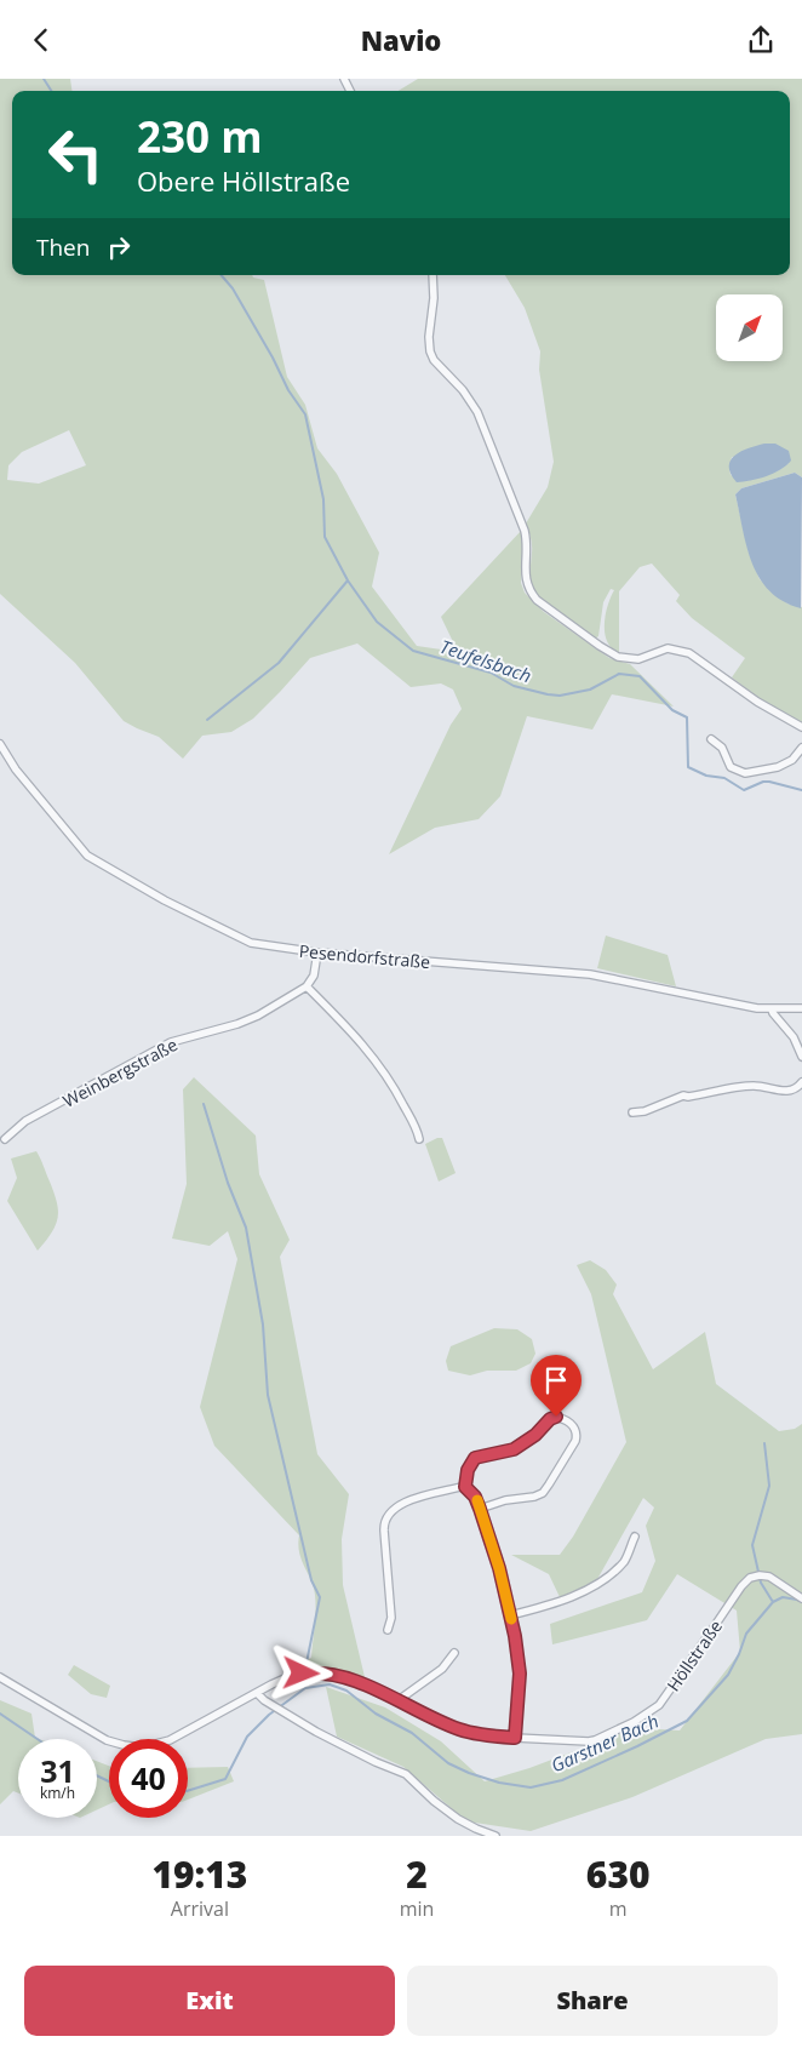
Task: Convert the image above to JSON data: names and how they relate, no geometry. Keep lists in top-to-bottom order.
{
  "streets": {
    "street": ["Pesendorfstraße", "Weinbergstraße", "Höllstraße"]
  },
  "water": ["Teufelsbach", "Garstner Bach"],
  "north": "top right",
  "page": {
    "header": "Navio",
    "turn": ["230 m", "Obere Höllstraße"],
    "then": "Then",
    "speed": "31 km/h",
    "limit": "40",
    "eta": [
      "19:13",
      "Arrival",
      "2",
      "min",
      "630",
      "m"
    ],
    "buttons": ["Exit", "Share"]
  }
}
